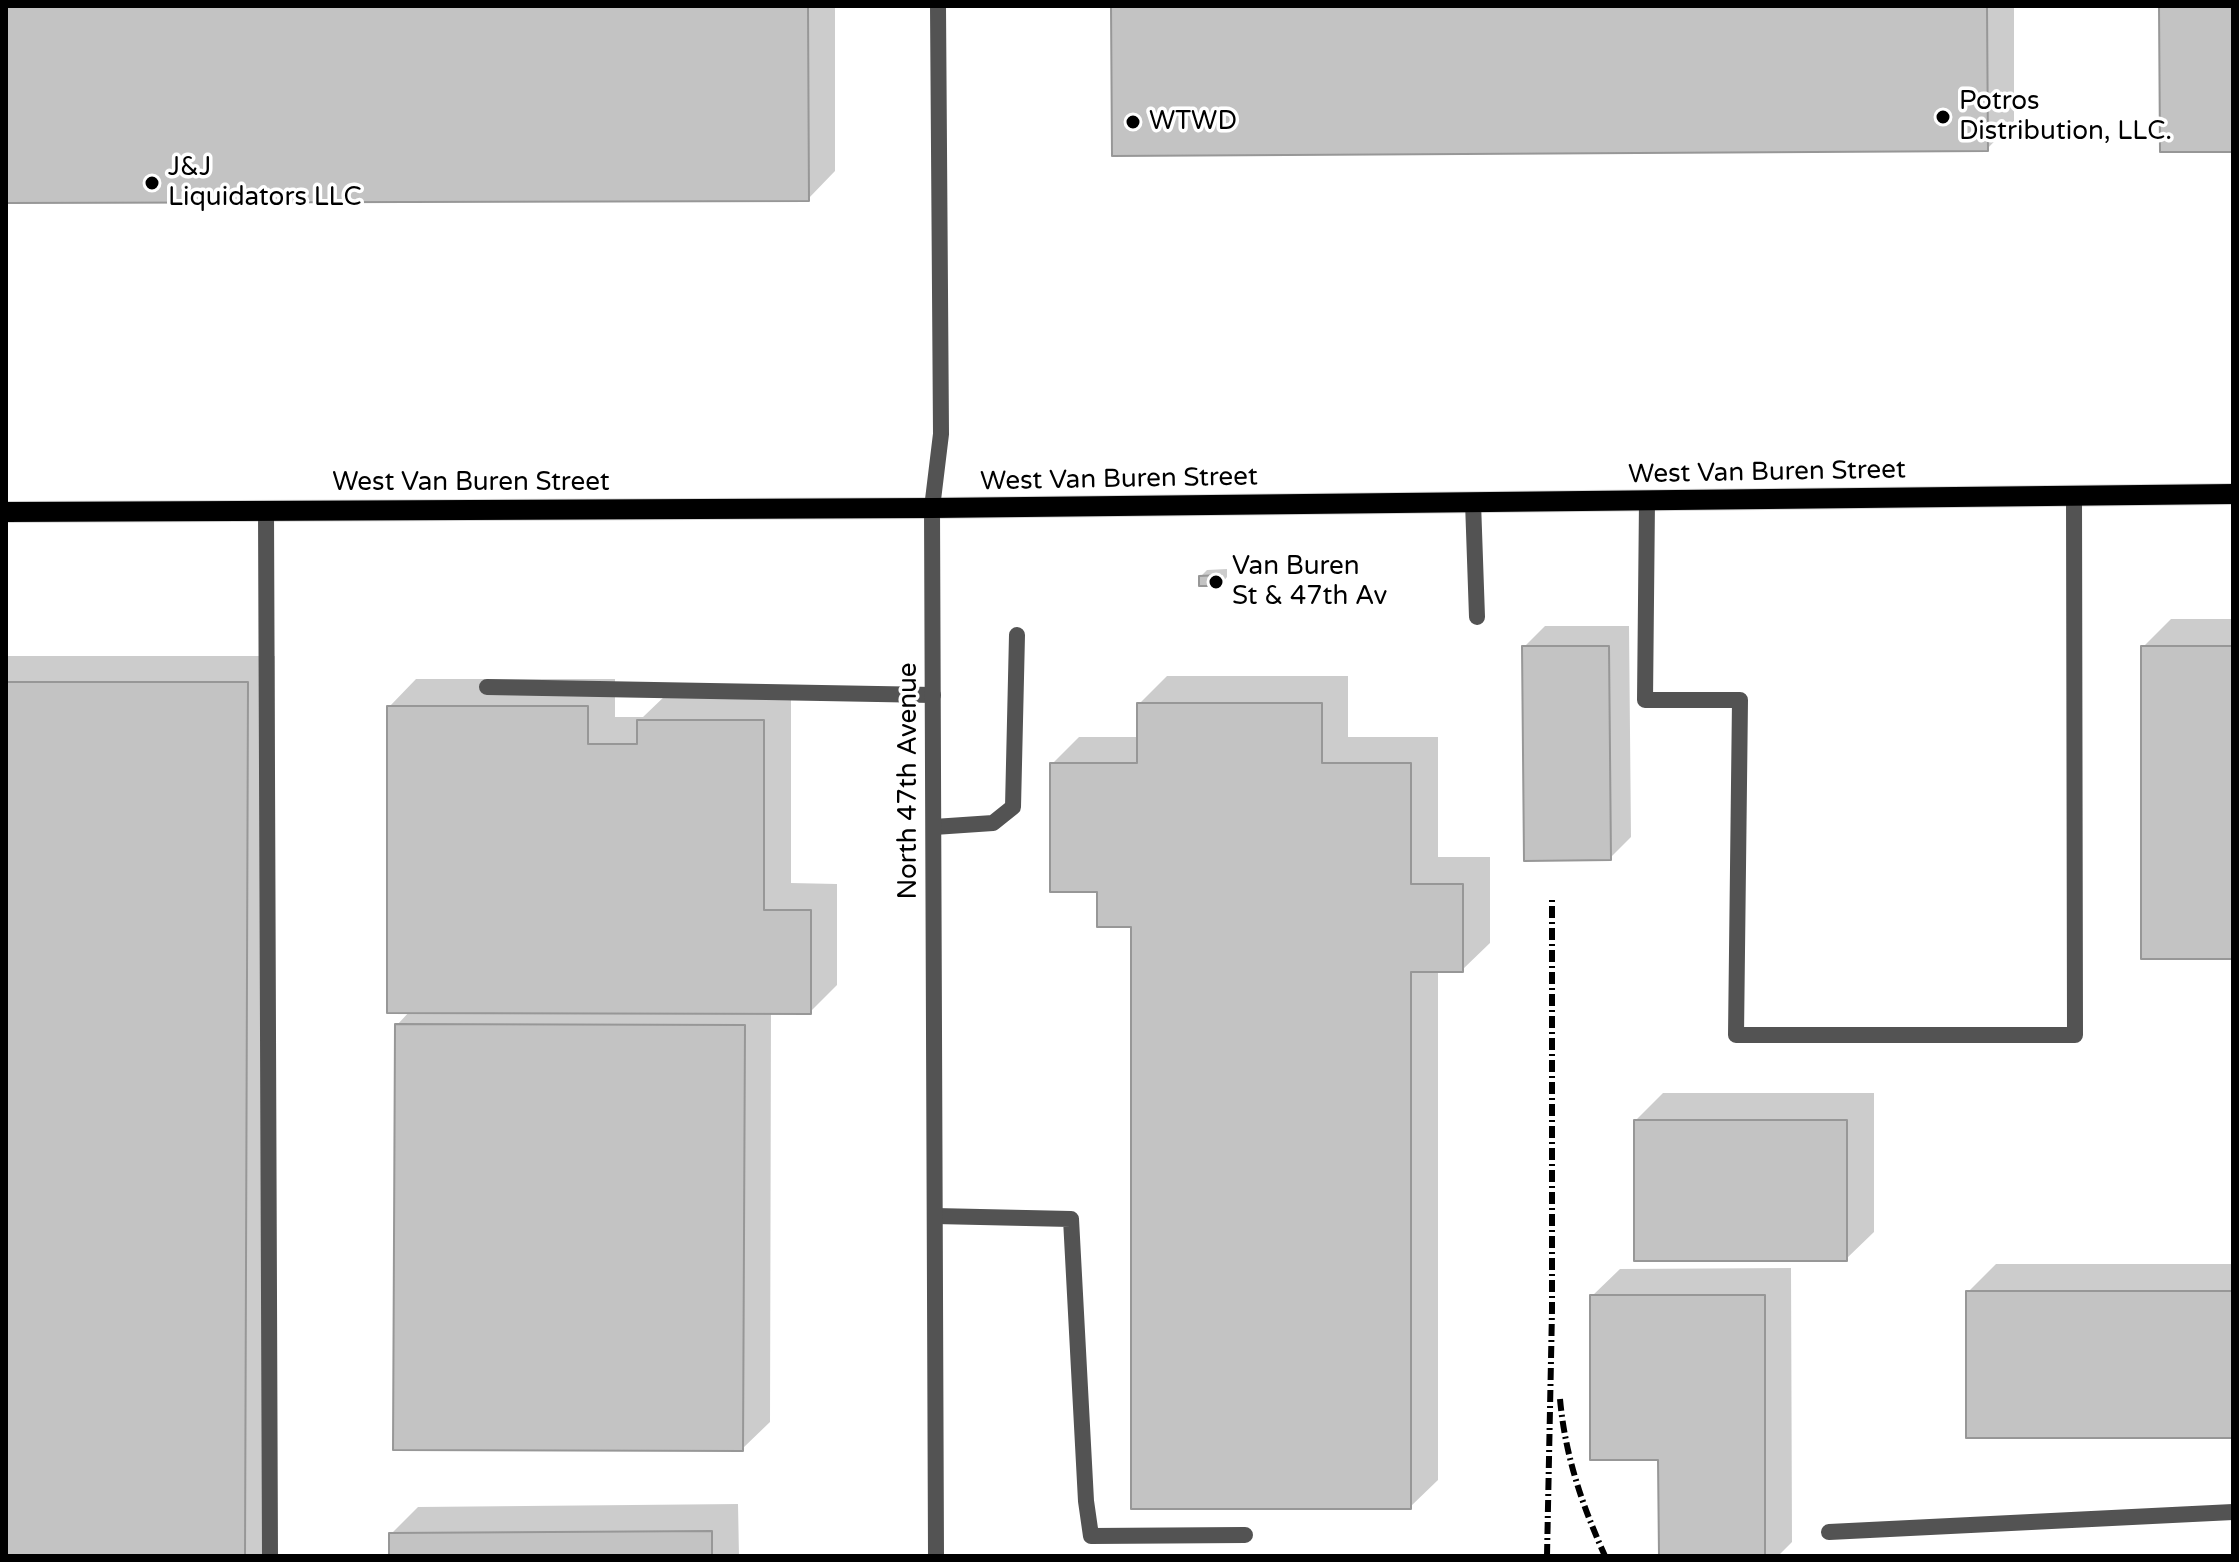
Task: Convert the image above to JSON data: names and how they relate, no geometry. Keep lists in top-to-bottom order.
{
  "streets": {
    "main road": ["West Van Buren Street"],
    "street": ["North 47th Avenue"]
  },
  "crossings": [
    ["West Van Buren Street", "North 47th Avenue"]
  ],
  "places": [
    "Potros Distribution, LLC.",
    "WTWD",
    "J&J Liquidators LLC",
    "Van Buren St & 47th Av"
  ]
}
